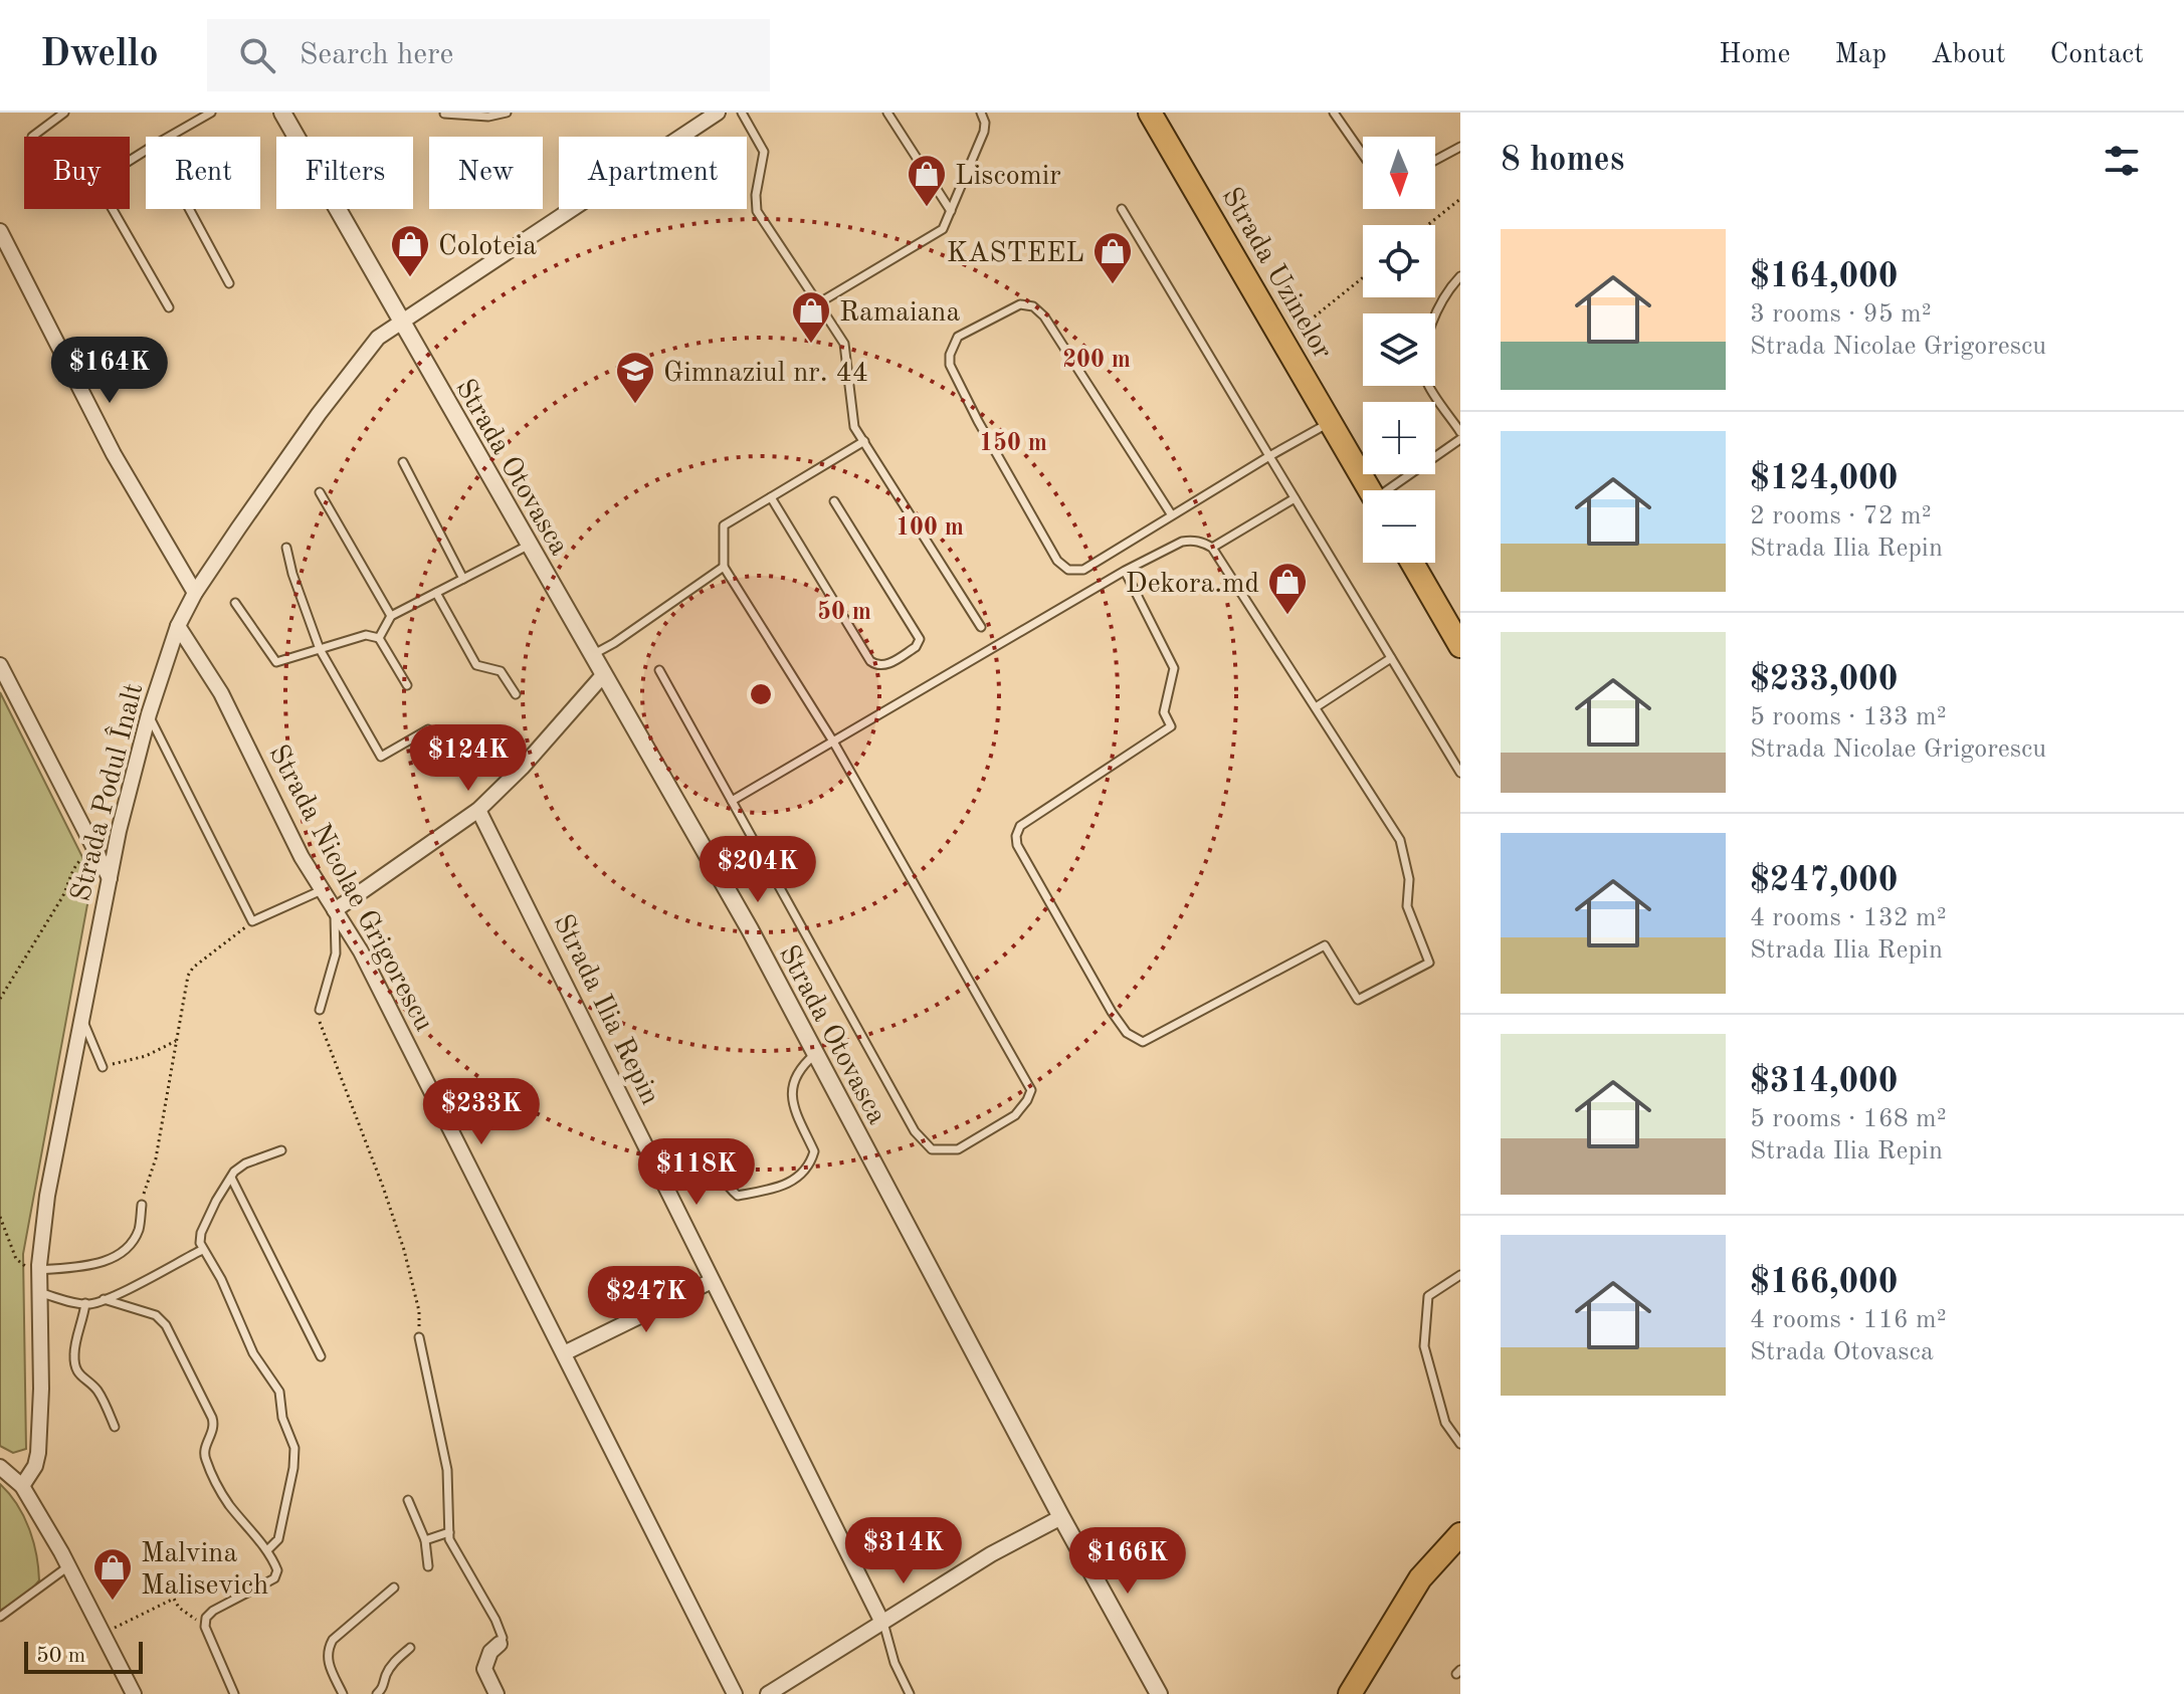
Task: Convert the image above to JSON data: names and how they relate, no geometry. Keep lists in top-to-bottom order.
{
  "streets": {
    "main road": ["Strada Uzinelor"],
    "street": [
      "Strada Otovasca",
      "Strada Podul Înalt",
      "Strada Nicolae Grigorescu",
      "Strada Ilia Repin"
    ]
  },
  "crossings": [
    ["Strada Otovasca", "Strada Podul Înalt"],
    ["Strada Podul Înalt", "Strada Nicolae Grigorescu"]
  ],
  "places": {
    "shop": [
      "Liscomir",
      "Coloteia",
      "KASTEEL",
      "Ramaiana",
      "Dekora.md",
      "Malvina Malisevich"
    ],
    "school or university": ["Gimnaziul nr. 44"]
  },
  "scale_bar": "50 m",
  "north": "bottom",
  "page": {
    "header": "Dwello",
    "search": "Search here",
    "nav": [
      "Home",
      "Map",
      "About",
      "Contact"
    ],
    "heading": "8 homes",
    "map_buttons": ["+", "−"],
    "chip": [
      "Buy",
      "Rent",
      "Filters",
      "New",
      "Apartment"
    ],
    "list": [
      {
        "name": "$164,000",
        "note": "3 rooms · 95 m² · Strada Nicolae Grigorescu"
      },
      {
        "name": "$124,000",
        "note": "2 rooms · 72 m² · Strada Ilia Repin"
      },
      {
        "name": "$233,000",
        "note": "5 rooms · 133 m² · Strada Nicolae Grigorescu"
      },
      {
        "name": "$247,000",
        "note": "4 rooms · 132 m² · Strada Ilia Repin"
      },
      {
        "name": "$314,000",
        "note": "5 rooms · 168 m² · Strada Ilia Repin"
      },
      {
        "name": "$166,000",
        "note": "4 rooms · 116 m² · Strada Otovasca"
      }
    ],
    "price": [
      "$164K",
      "$124K",
      "$204K",
      "$233K",
      "$118K",
      "$247K",
      "$314K",
      "$166K"
    ],
    "scale": "50 m"
  },
  "rings": [
    "200 m",
    "150 m",
    "100 m",
    "50 m"
  ]
}
